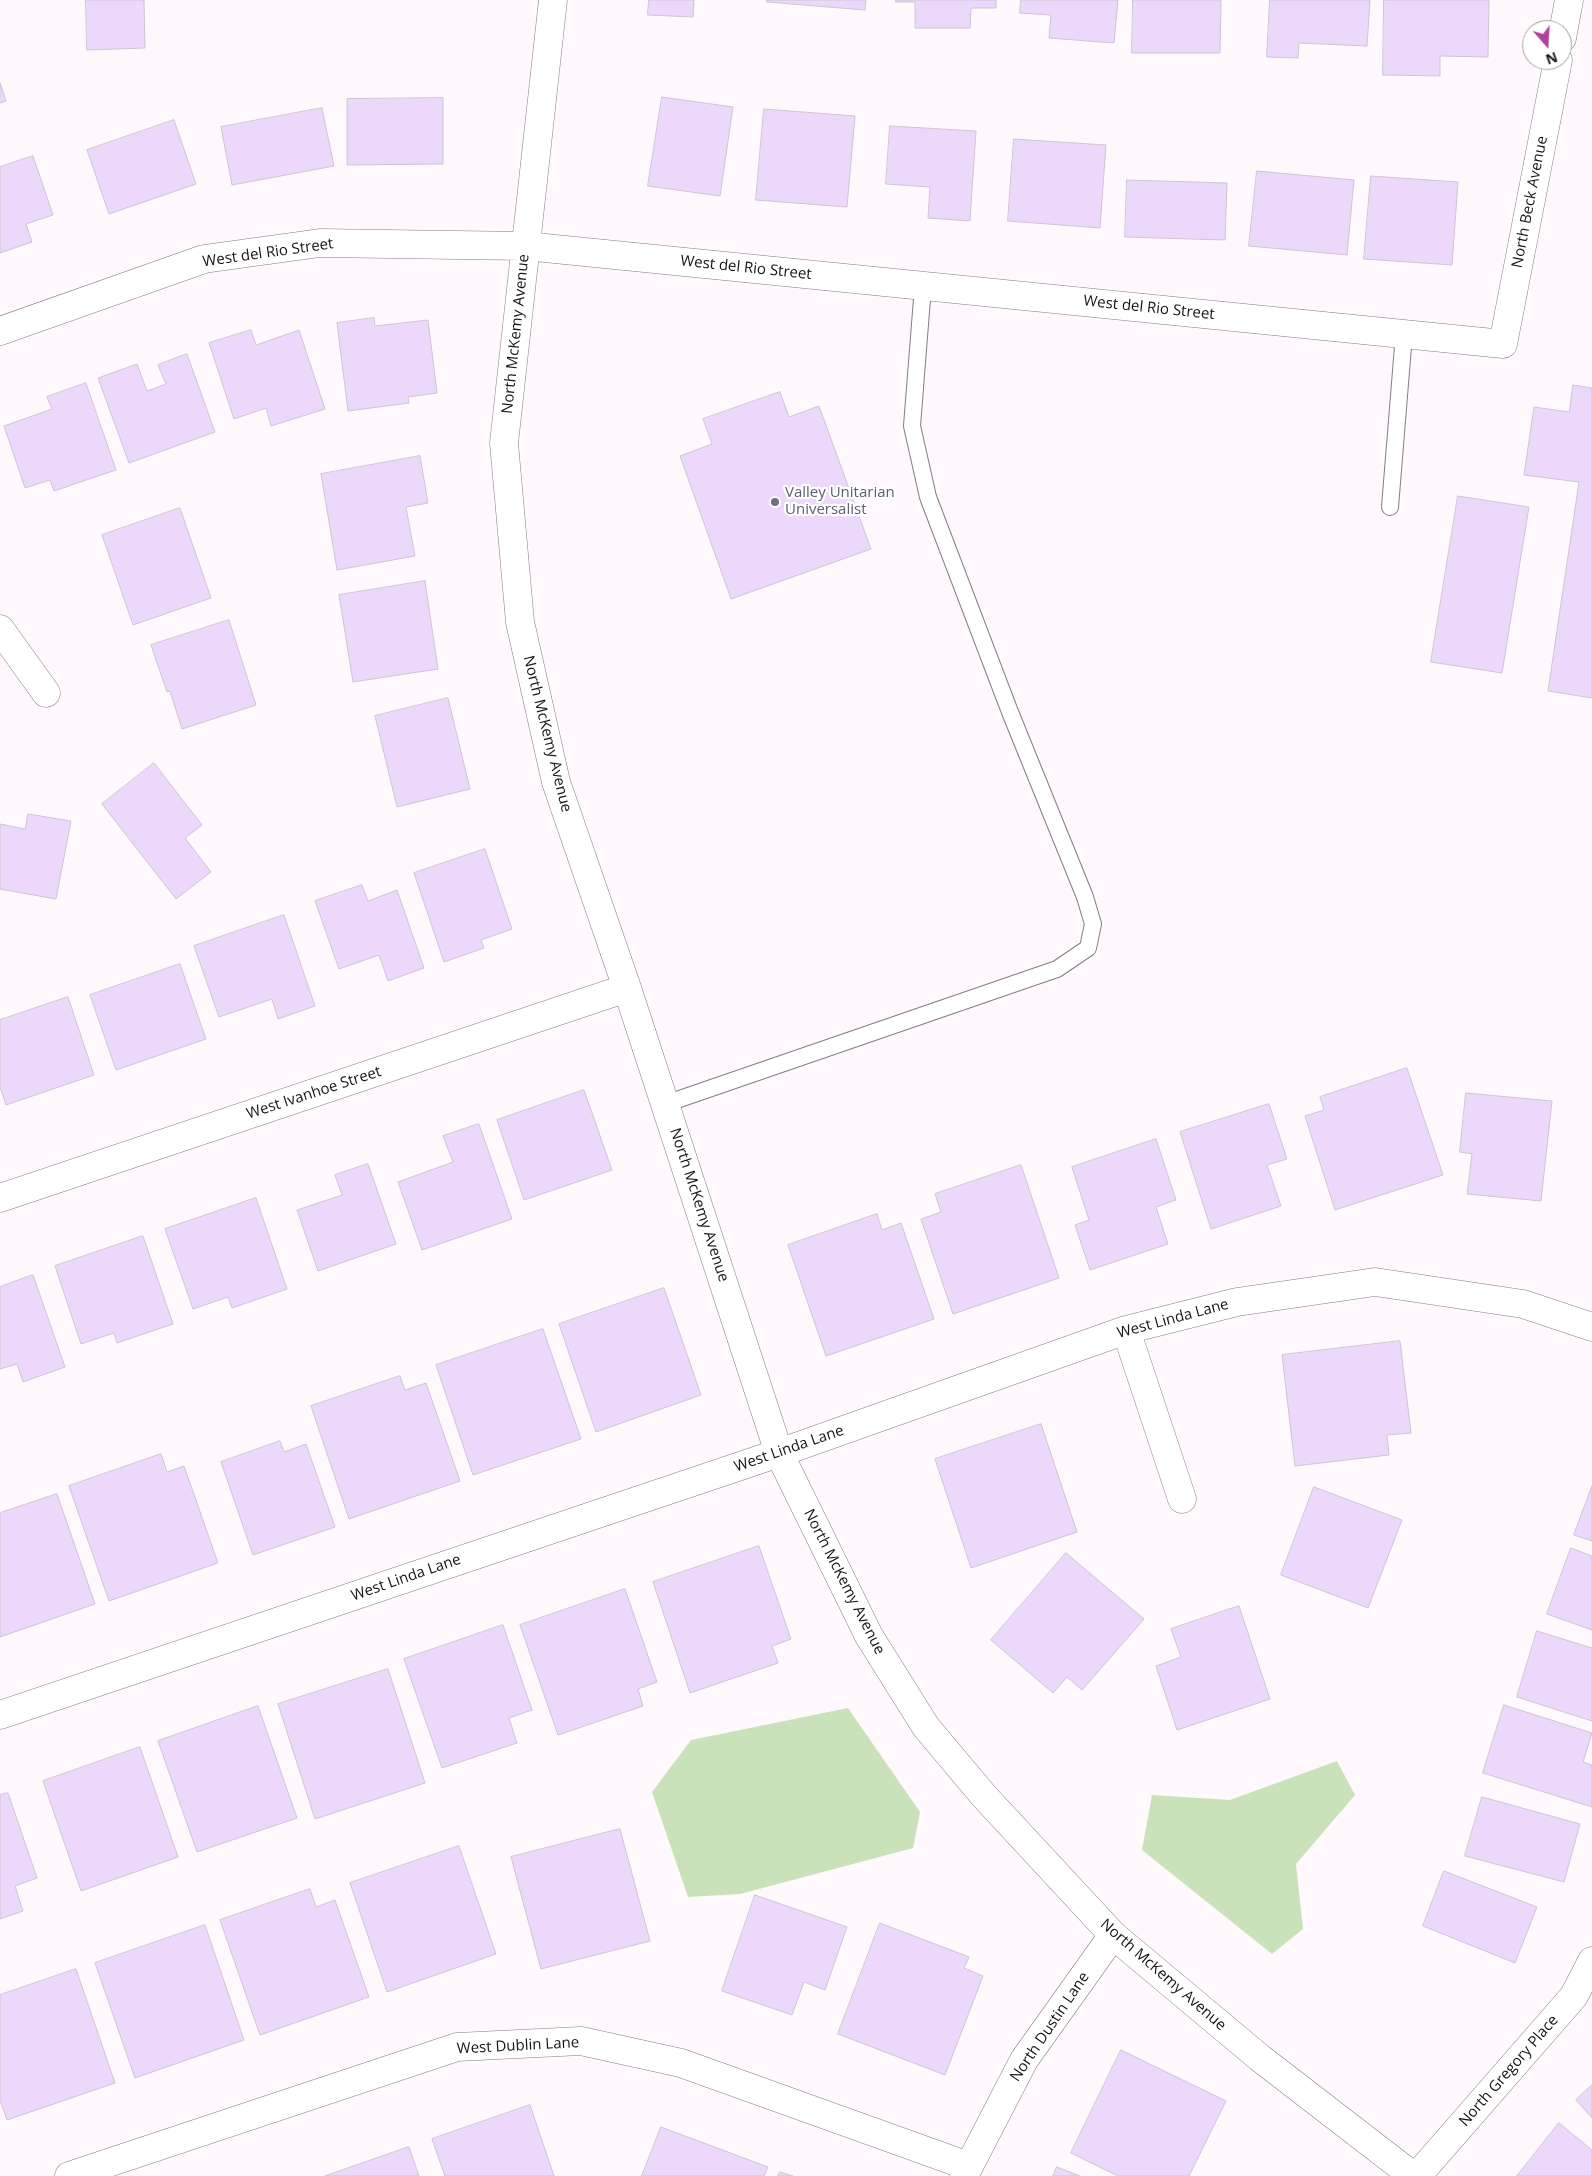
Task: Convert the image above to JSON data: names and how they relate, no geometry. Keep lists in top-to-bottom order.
{
  "streets": {
    "street": [
      "North Beck Avenue",
      "West del Rio Street",
      "North McKemy Avenue",
      "West Ivanhoe Street",
      "West Linda Lane",
      "North Dustin Lane",
      "West Dublin Lane",
      "North Gregory Place"
    ]
  },
  "crossings": [
    ["North Beck Avenue", "West del Rio Street"],
    ["West del Rio Street", "North McKemy Avenue"],
    ["North McKemy Avenue", "West Ivanhoe Street"],
    ["North McKemy Avenue", "West Linda Lane"],
    ["North McKemy Avenue", "North Dustin Lane"],
    ["North Dustin Lane", "West Dublin Lane"]
  ],
  "places": ["Valley Unitarian Universalist"],
  "north": "bottom"
}
